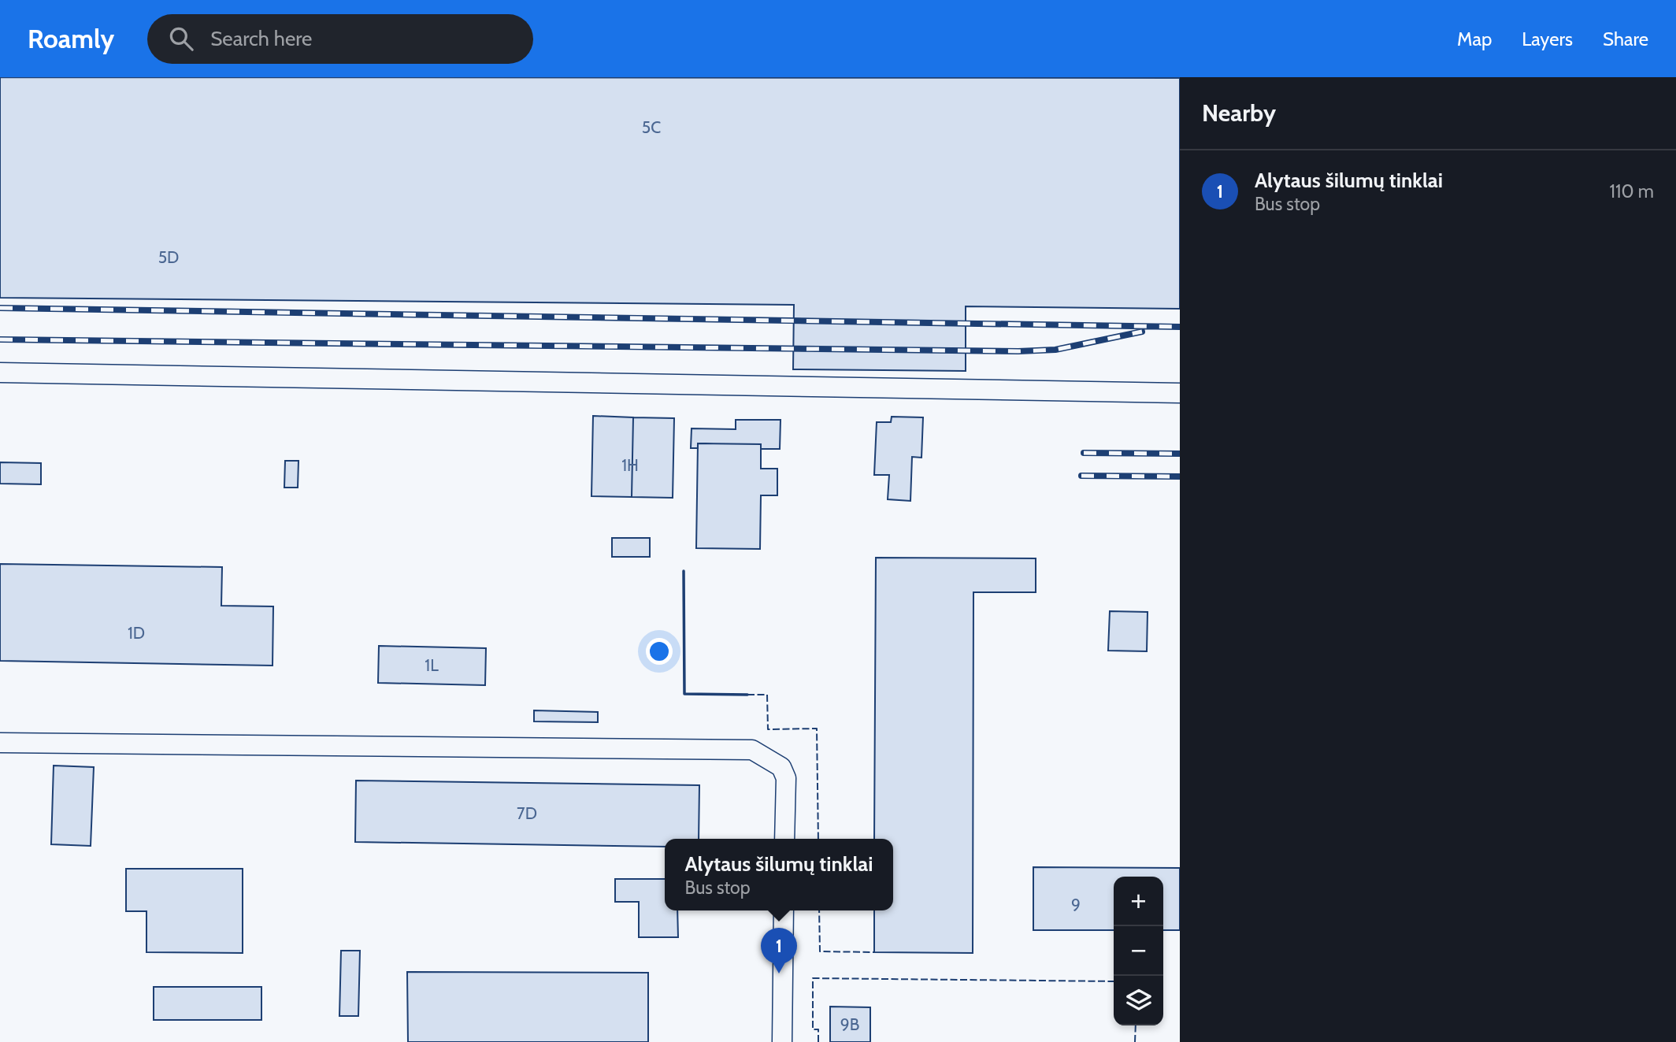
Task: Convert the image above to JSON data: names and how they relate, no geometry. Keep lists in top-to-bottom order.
{
  "house_numbers": [
    "5C",
    "5D",
    "1H",
    "1D",
    "1L",
    "7D",
    "9",
    "9B"
  ],
  "page": {
    "header": "Roamly",
    "search": "Search here",
    "nav": ["Map", "Layers", "Share"],
    "heading": "Nearby",
    "list": [
      {
        "mark": "1",
        "name": "Alytaus šilumų tinklai",
        "note": "Bus stop",
        "value": "110 m"
      }
    ],
    "popup": ["Alytaus šilumų tinklai", "Bus stop"],
    "map_buttons": ["+", "−"],
    "pins": "1"
  }
}
